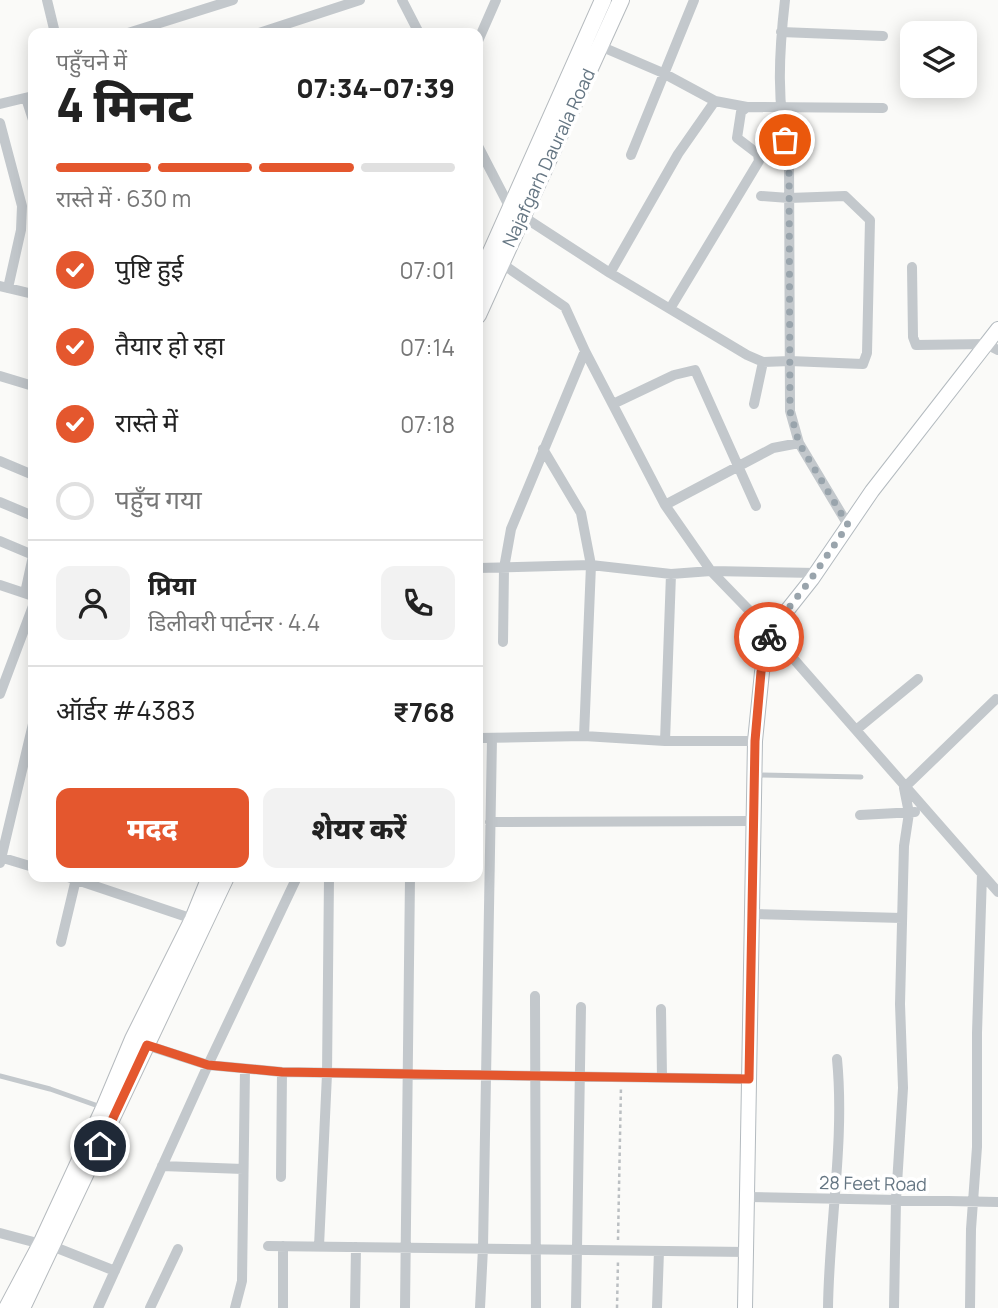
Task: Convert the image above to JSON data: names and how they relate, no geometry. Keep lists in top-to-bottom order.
{
  "streets": {
    "main road": ["Najafgarh Daurala Road"],
    "street": ["28 Feet Road"]
  },
  "page": {
    "heading": ["4 मिनट", "पहुँचने में", "07:34–07:39"],
    "panel": [
      "प्रिया",
      "डिलीवरी पार्टनर · 4.4",
      "ऑर्डर #4383",
      "₹768"
    ],
    "bar": "रास्ते में · 630 m",
    "list": [
      ["पुष्टि हुई", "07:01"],
      ["तैयार हो रहा", "07:14"],
      ["रास्ते में", "07:18"],
      "पहुँच गया"
    ],
    "buttons": ["मदद", "शेयर करें"]
  }
}
